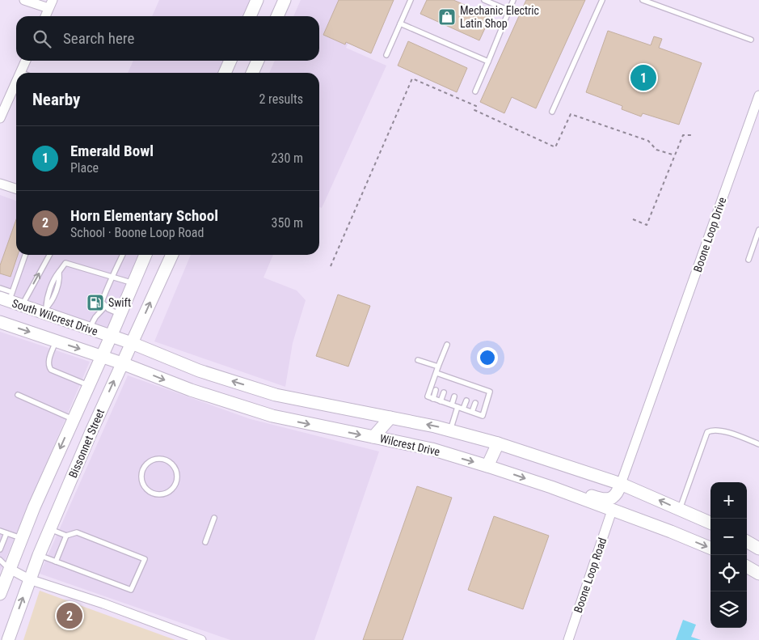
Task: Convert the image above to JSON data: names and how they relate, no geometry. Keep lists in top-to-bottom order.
{
  "streets": {
    "main road": ["South Wilcrest Drive", "Bissonnet Street", "Wilcrest Drive"],
    "street": ["Boone Loop Drive", "Boone Loop Road"]
  },
  "crossings": [
    ["Boone Loop Drive", "Wilcrest Drive"],
    ["South Wilcrest Drive", "Bissonnet Street"],
    ["South Wilcrest Drive", "Wilcrest Drive"],
    ["Bissonnet Street", "Wilcrest Drive"],
    ["Wilcrest Drive", "Boone Loop Road"]
  ],
  "places": {
    "shop": ["Mechanic Electric Latin Shop"],
    "fuel station": ["Swift"]
  },
  "page": {
    "search": "Search here",
    "pins": ["1", "2"],
    "heading": ["Nearby", "2 results"],
    "list": [
      {
        "mark": "1",
        "name": "Emerald Bowl",
        "note": "Place",
        "value": "230 m"
      },
      {
        "mark": "2",
        "name": "Horn Elementary School",
        "note": "School · Boone Loop Road",
        "value": "350 m"
      }
    ],
    "map_buttons": ["+", "−"]
  }
}
